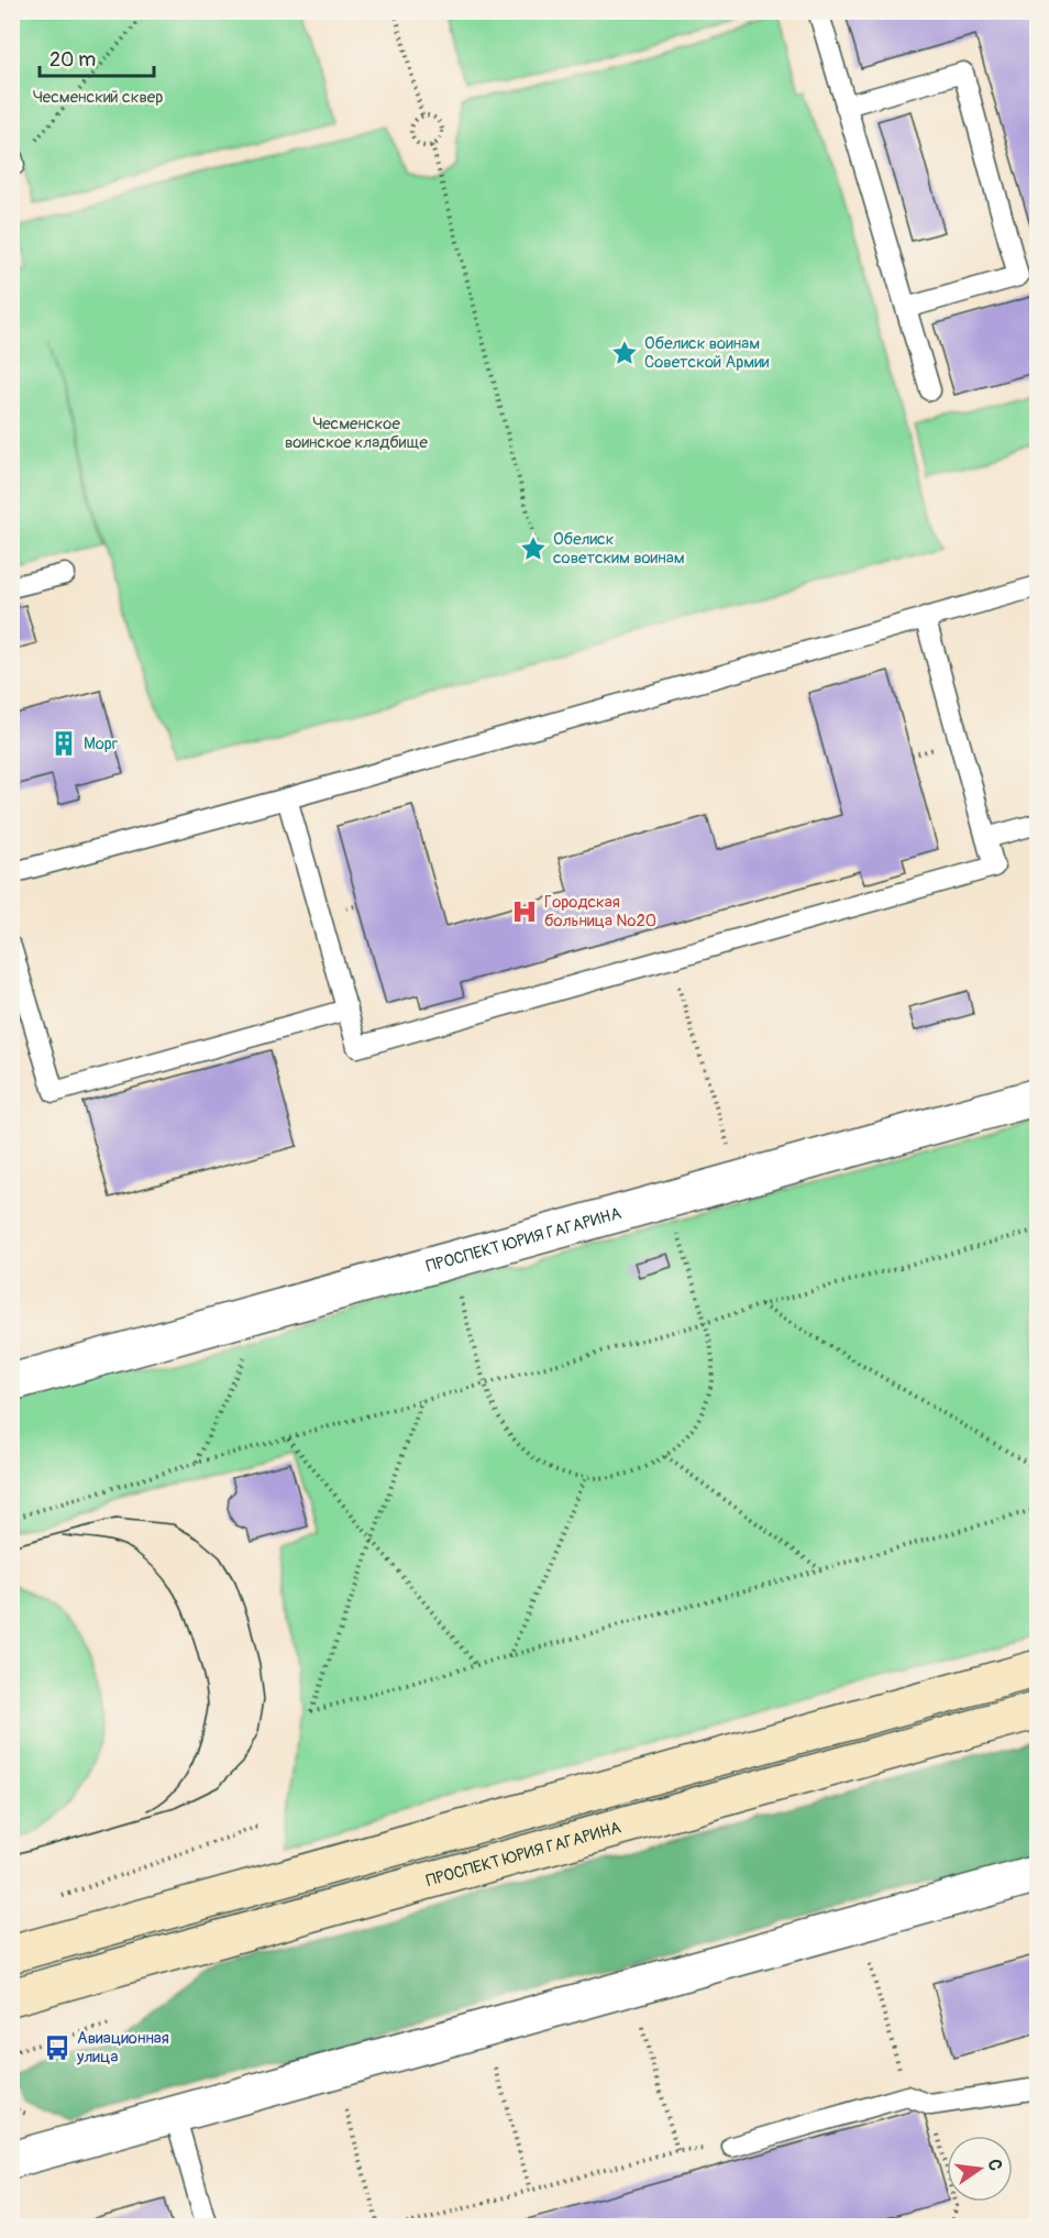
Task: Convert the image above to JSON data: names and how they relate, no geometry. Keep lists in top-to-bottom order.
{
  "streets": {
    "main road": ["ПРОСПЕКТ ЮРИЯ ГАГАРИНА"]
  },
  "parks": ["Чесменский сквер", "Чесменское воинское кладбище"],
  "places": {
    "place": ["Обелиск воинам Советской Армии", "Обелиск советским воинам"],
    "building": ["Морг"],
    "hospital": ["Городская больница №20"],
    "bus stop": ["Авиационная улица"]
  },
  "scale_bar": "20 m",
  "north": "right"
}
